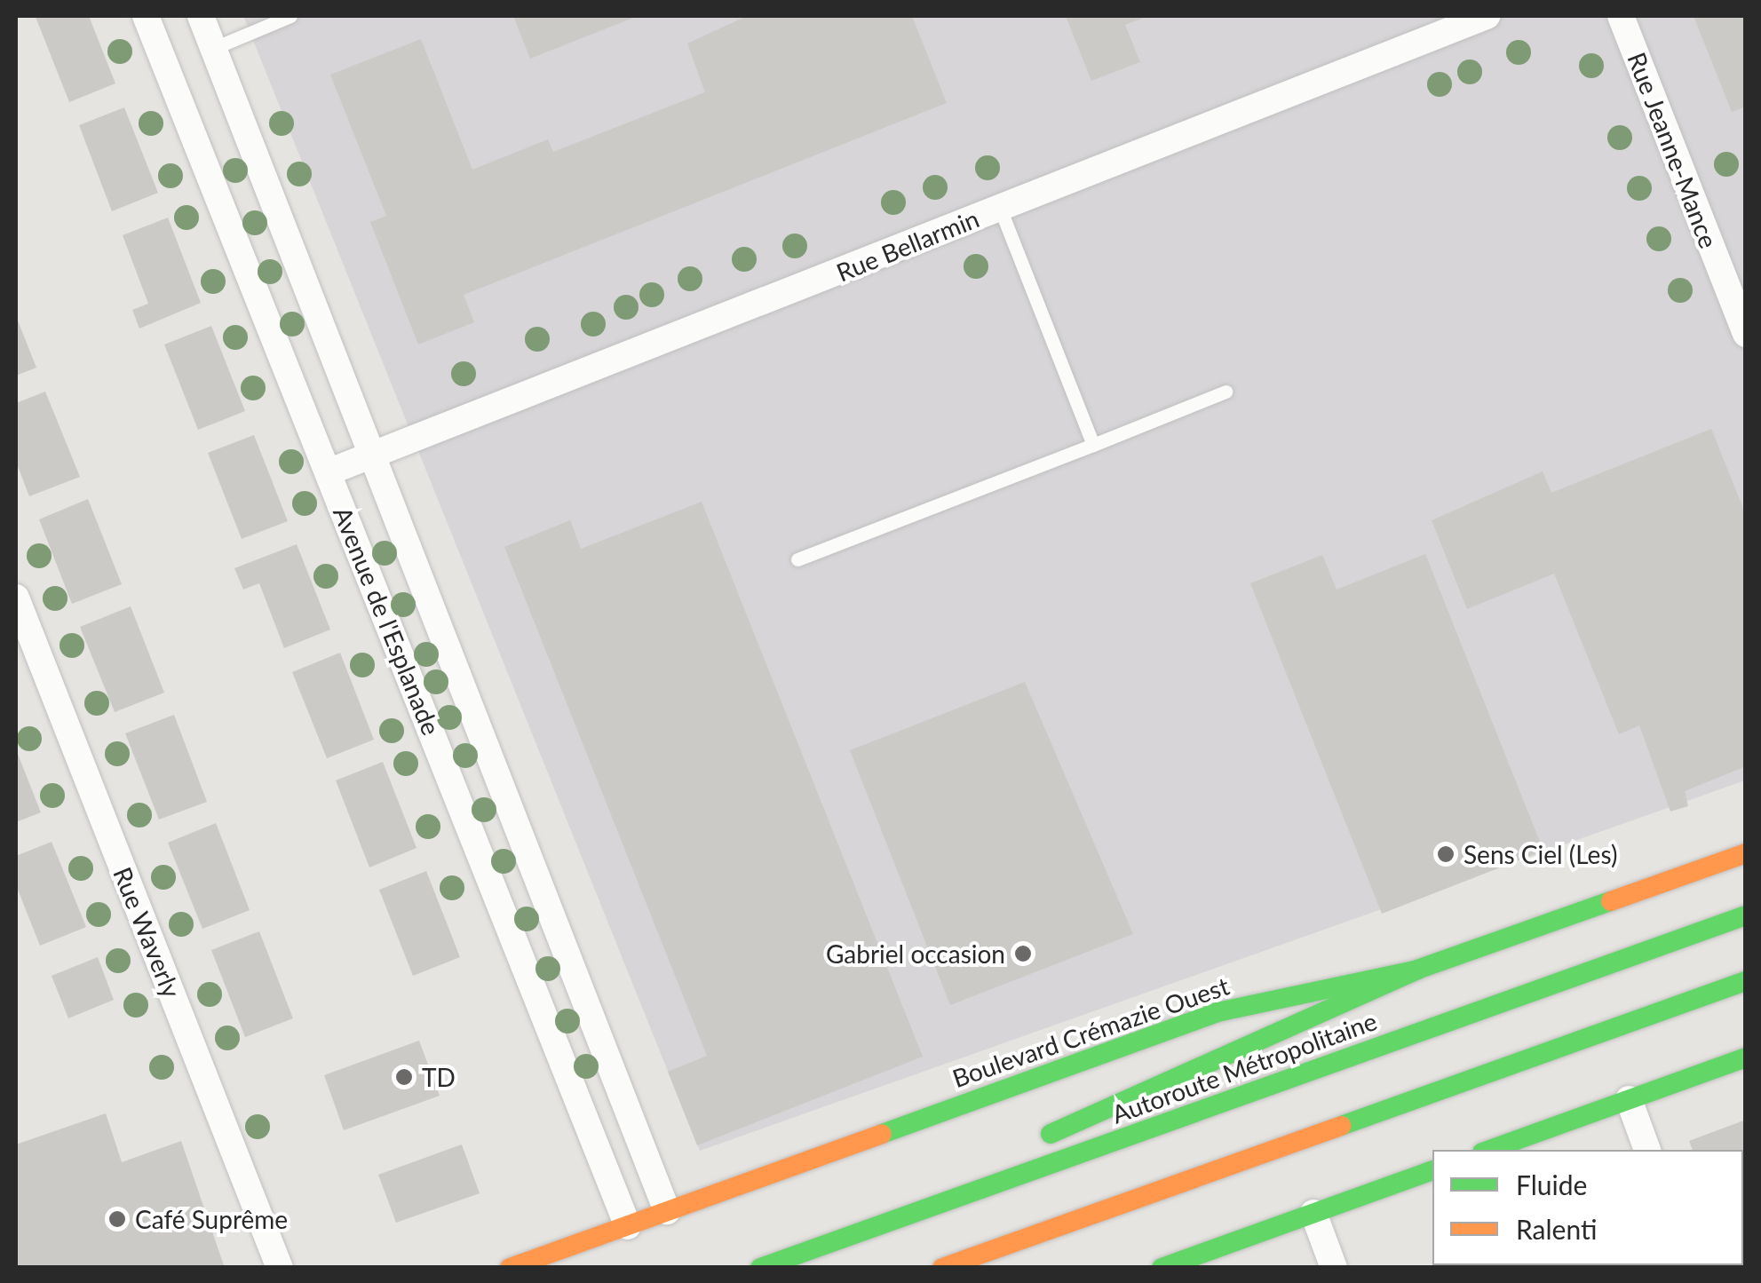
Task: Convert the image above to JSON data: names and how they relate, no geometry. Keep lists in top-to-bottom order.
{
  "streets": {
    "main road": ["Boulevard Crémazie Ouest", "Autoroute Métropolitaine"],
    "street": [
      "Rue Jeanne-Mance",
      "Rue Bellarmin",
      "Avenue de l'Esplanade",
      "Rue Waverly"
    ]
  },
  "crossings": [
    ["Rue Bellarmin", "Avenue de l'Esplanade"],
    ["Avenue de l'Esplanade", "Boulevard Crémazie Ouest"]
  ],
  "places": [
    "Sens Ciel (Les)",
    "Gabriel occasion",
    "TD",
    "Café Suprême"
  ],
  "legend": ["Fluide", "Ralenti"]
}
